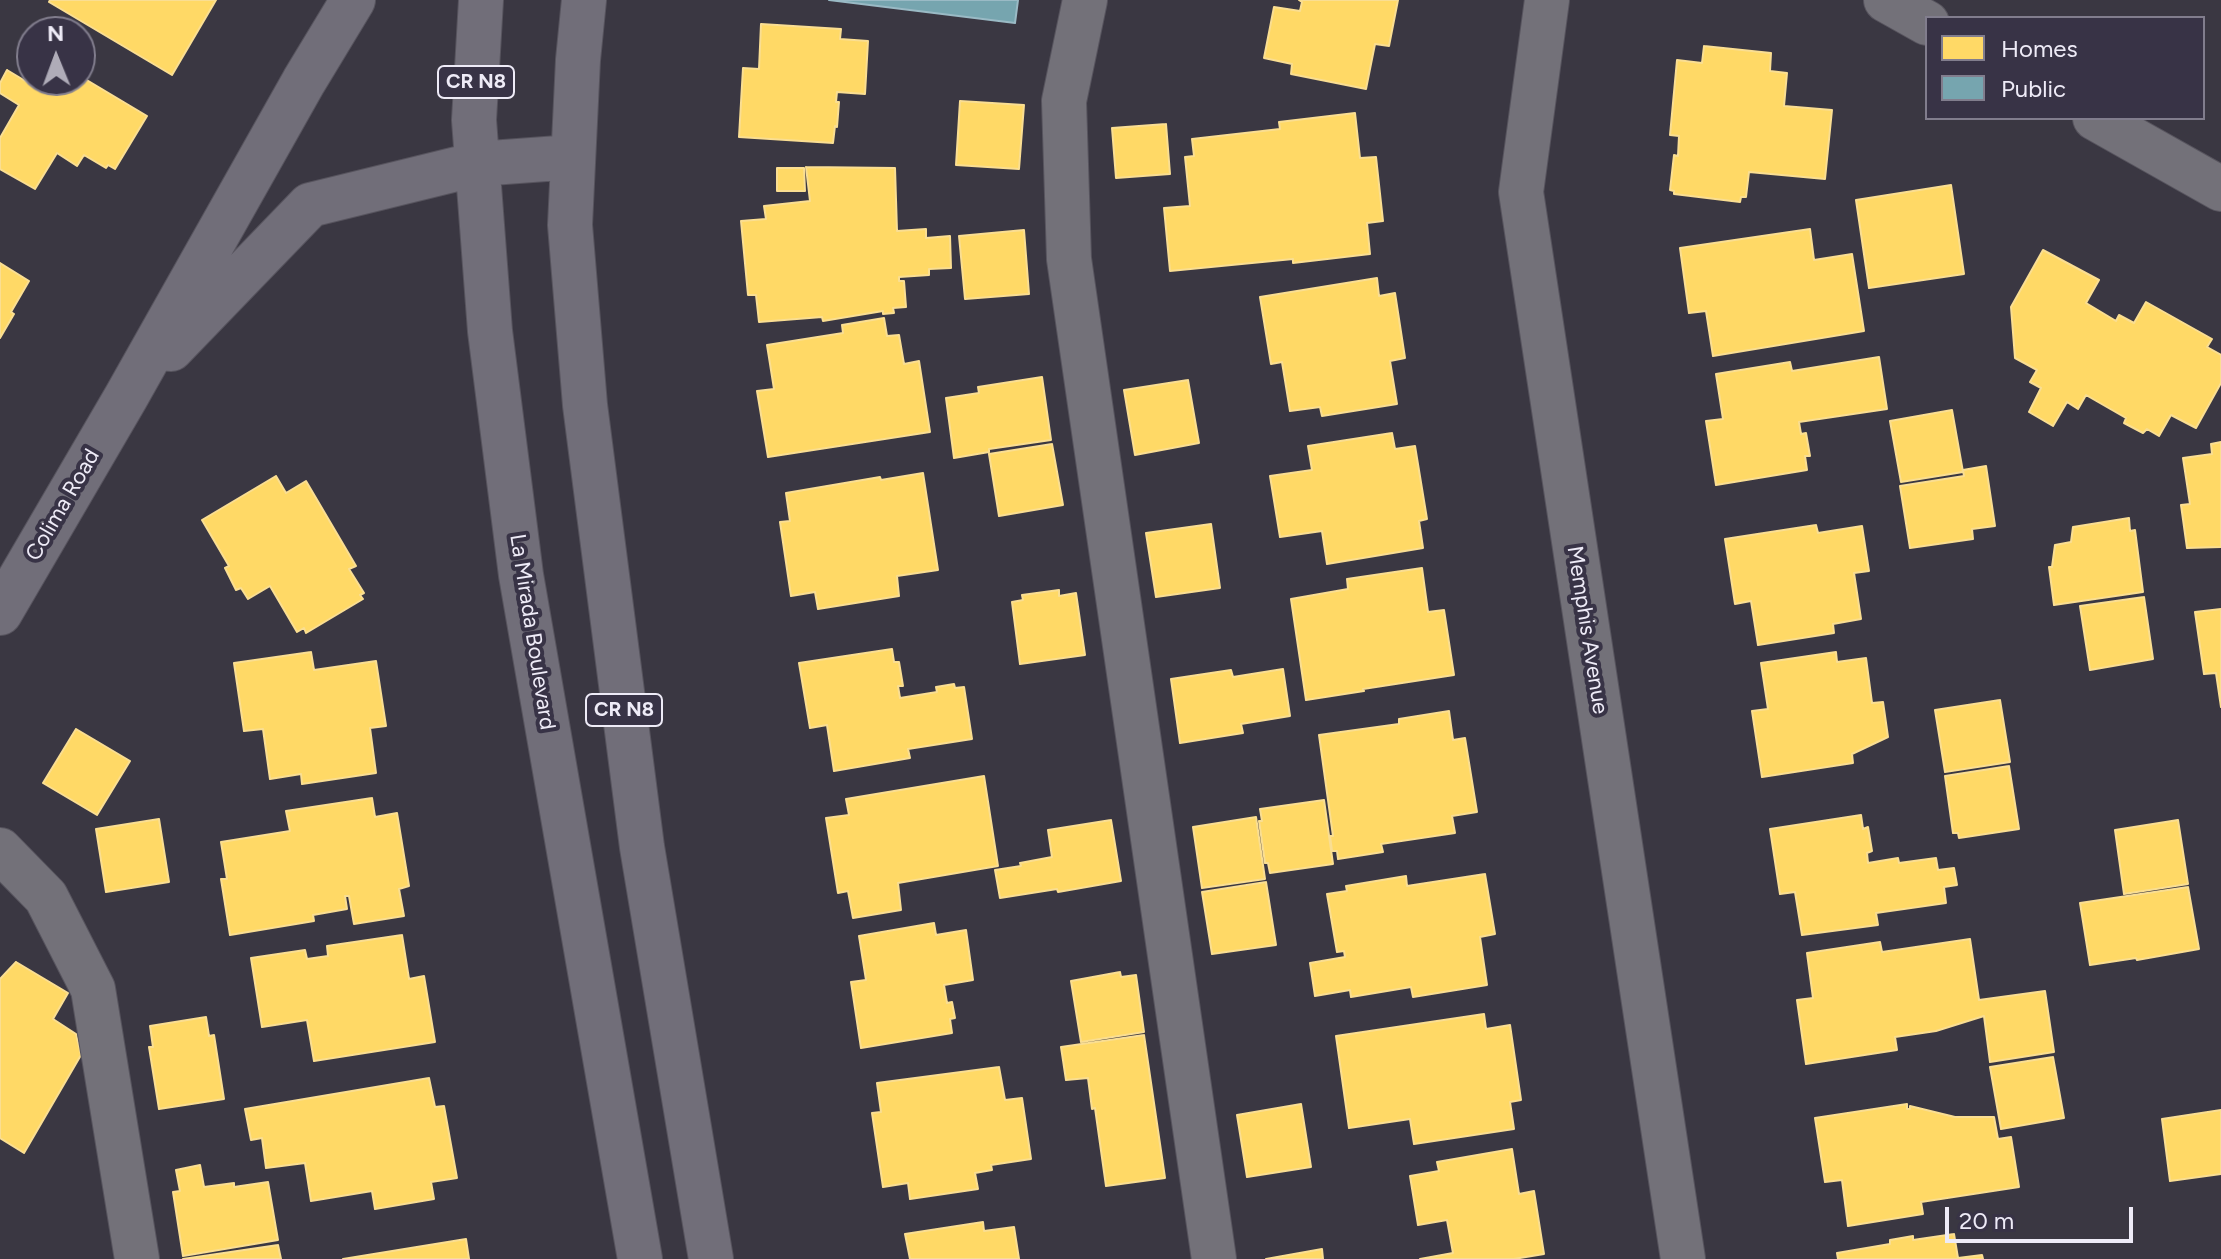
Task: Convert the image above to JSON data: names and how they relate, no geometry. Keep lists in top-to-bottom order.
{
  "streets": {
    "main road": ["CR N8", "Colima Road", "La Mirada Boulevard"],
    "street": ["Memphis Avenue"]
  },
  "legend": ["Homes", "Public"],
  "scale_bar": "20 m",
  "north": "top"
}
